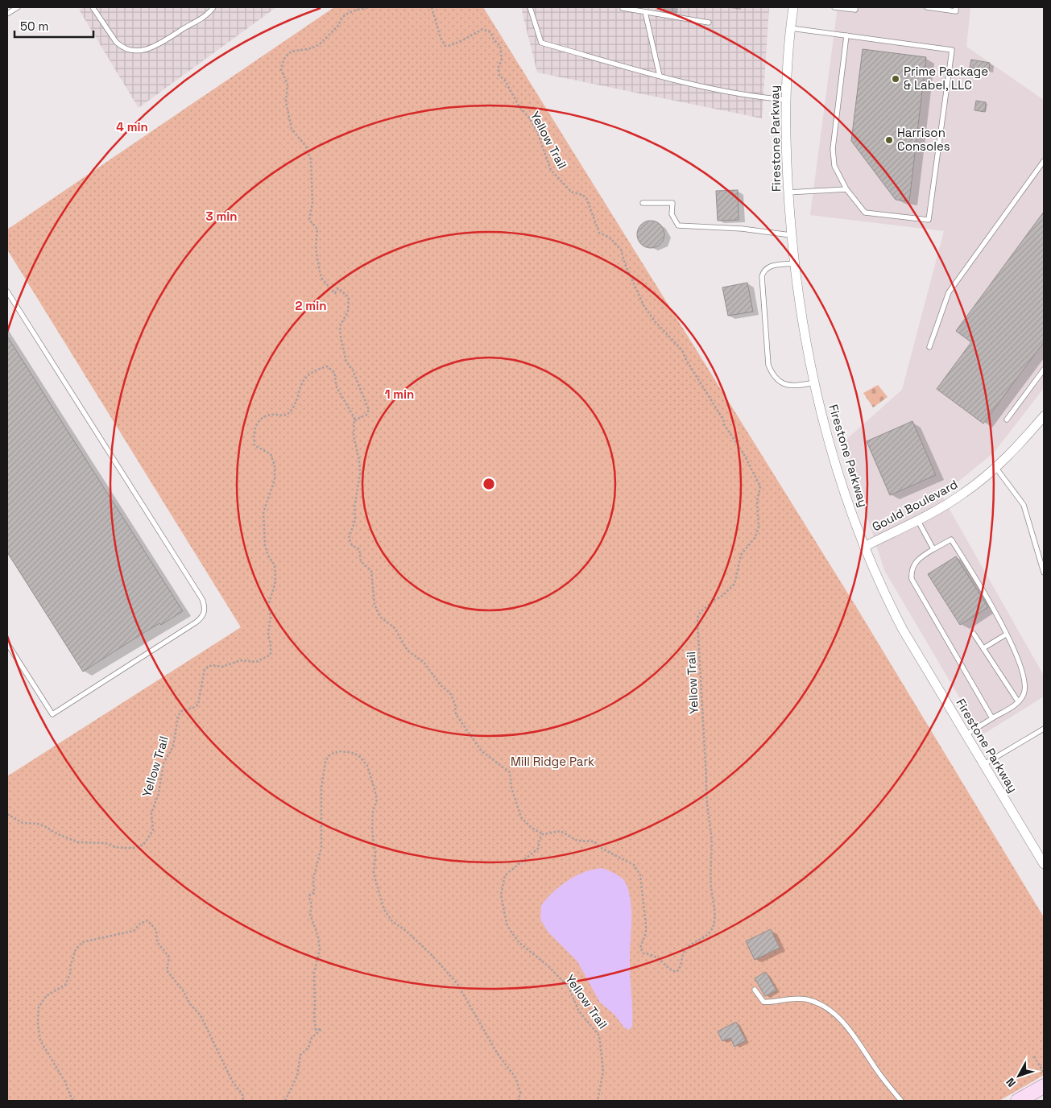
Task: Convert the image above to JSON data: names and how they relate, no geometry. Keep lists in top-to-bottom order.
{
  "streets": {
    "street": ["Firestone Parkway", "Gould Boulevard"],
    "path": ["Yellow Trail"]
  },
  "crossings": [
    ["Firestone Parkway", "Gould Boulevard"]
  ],
  "parks": ["Mill Ridge Park"],
  "places": ["Prime Package & Label, LLC", "Harrison Consoles"],
  "scale_bar": "50 m",
  "north": "bottom left",
  "rings": [
    "4 min",
    "3 min",
    "2 min",
    "1 min"
  ]
}
